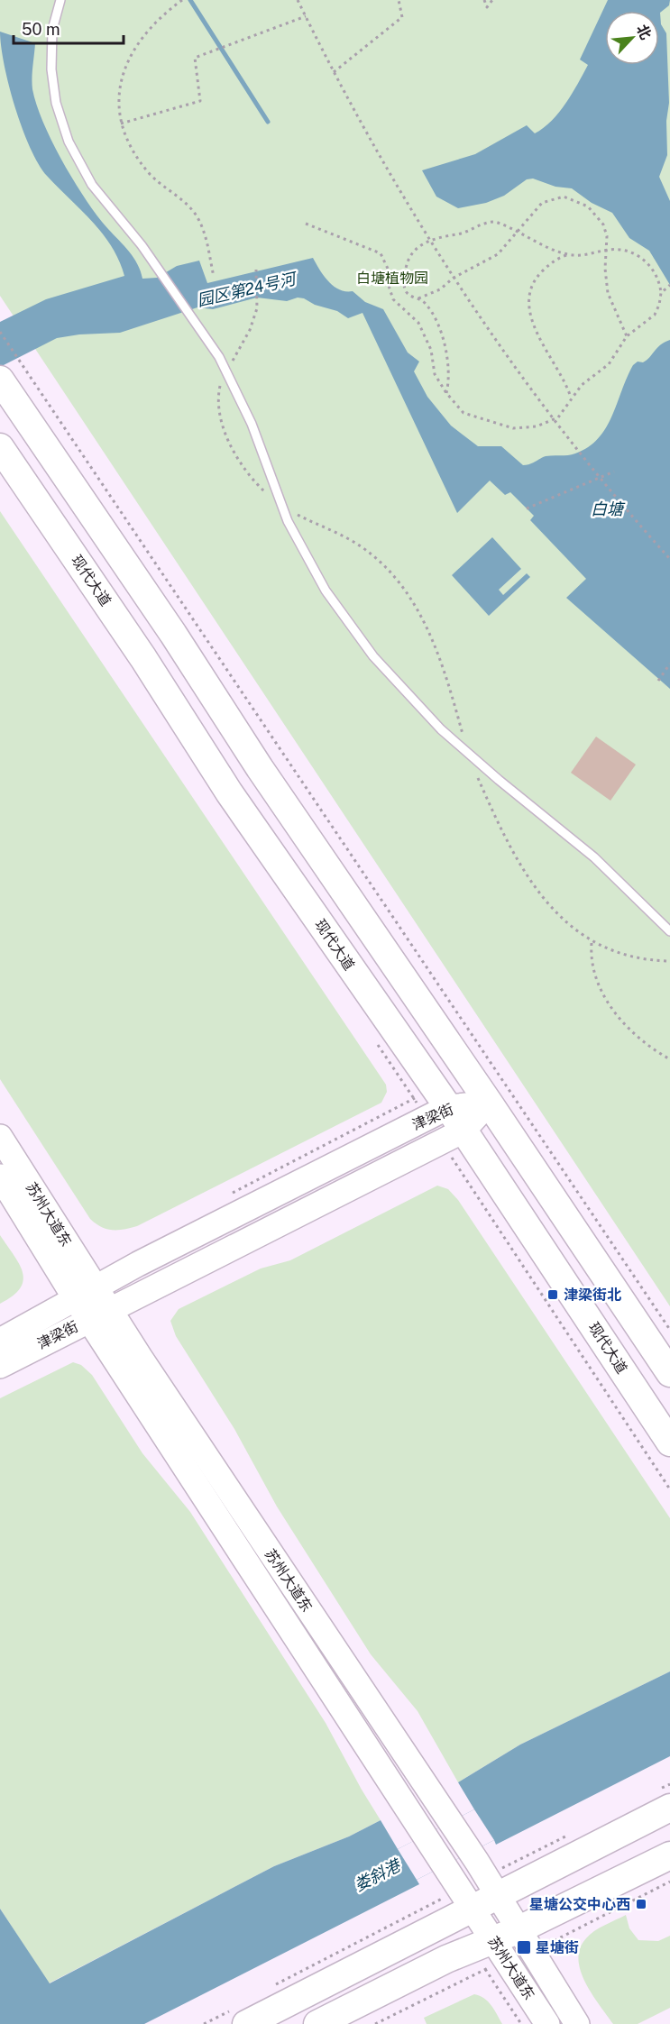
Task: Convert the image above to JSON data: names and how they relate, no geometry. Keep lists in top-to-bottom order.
{
  "streets": {
    "main road": ["现代大道", "津梁街", "苏州大道东"]
  },
  "crossings": [
    ["现代大道", "津梁街"],
    ["津梁街", "苏州大道东"]
  ],
  "water": ["园区第24号河", "白塘", "娄斜港"],
  "parks": ["白塘植物园"],
  "places": {
    "transit": ["津梁街北", "星塘公交中心西", "星塘街"]
  },
  "scale_bar": "50 m",
  "north": "top right"
}
